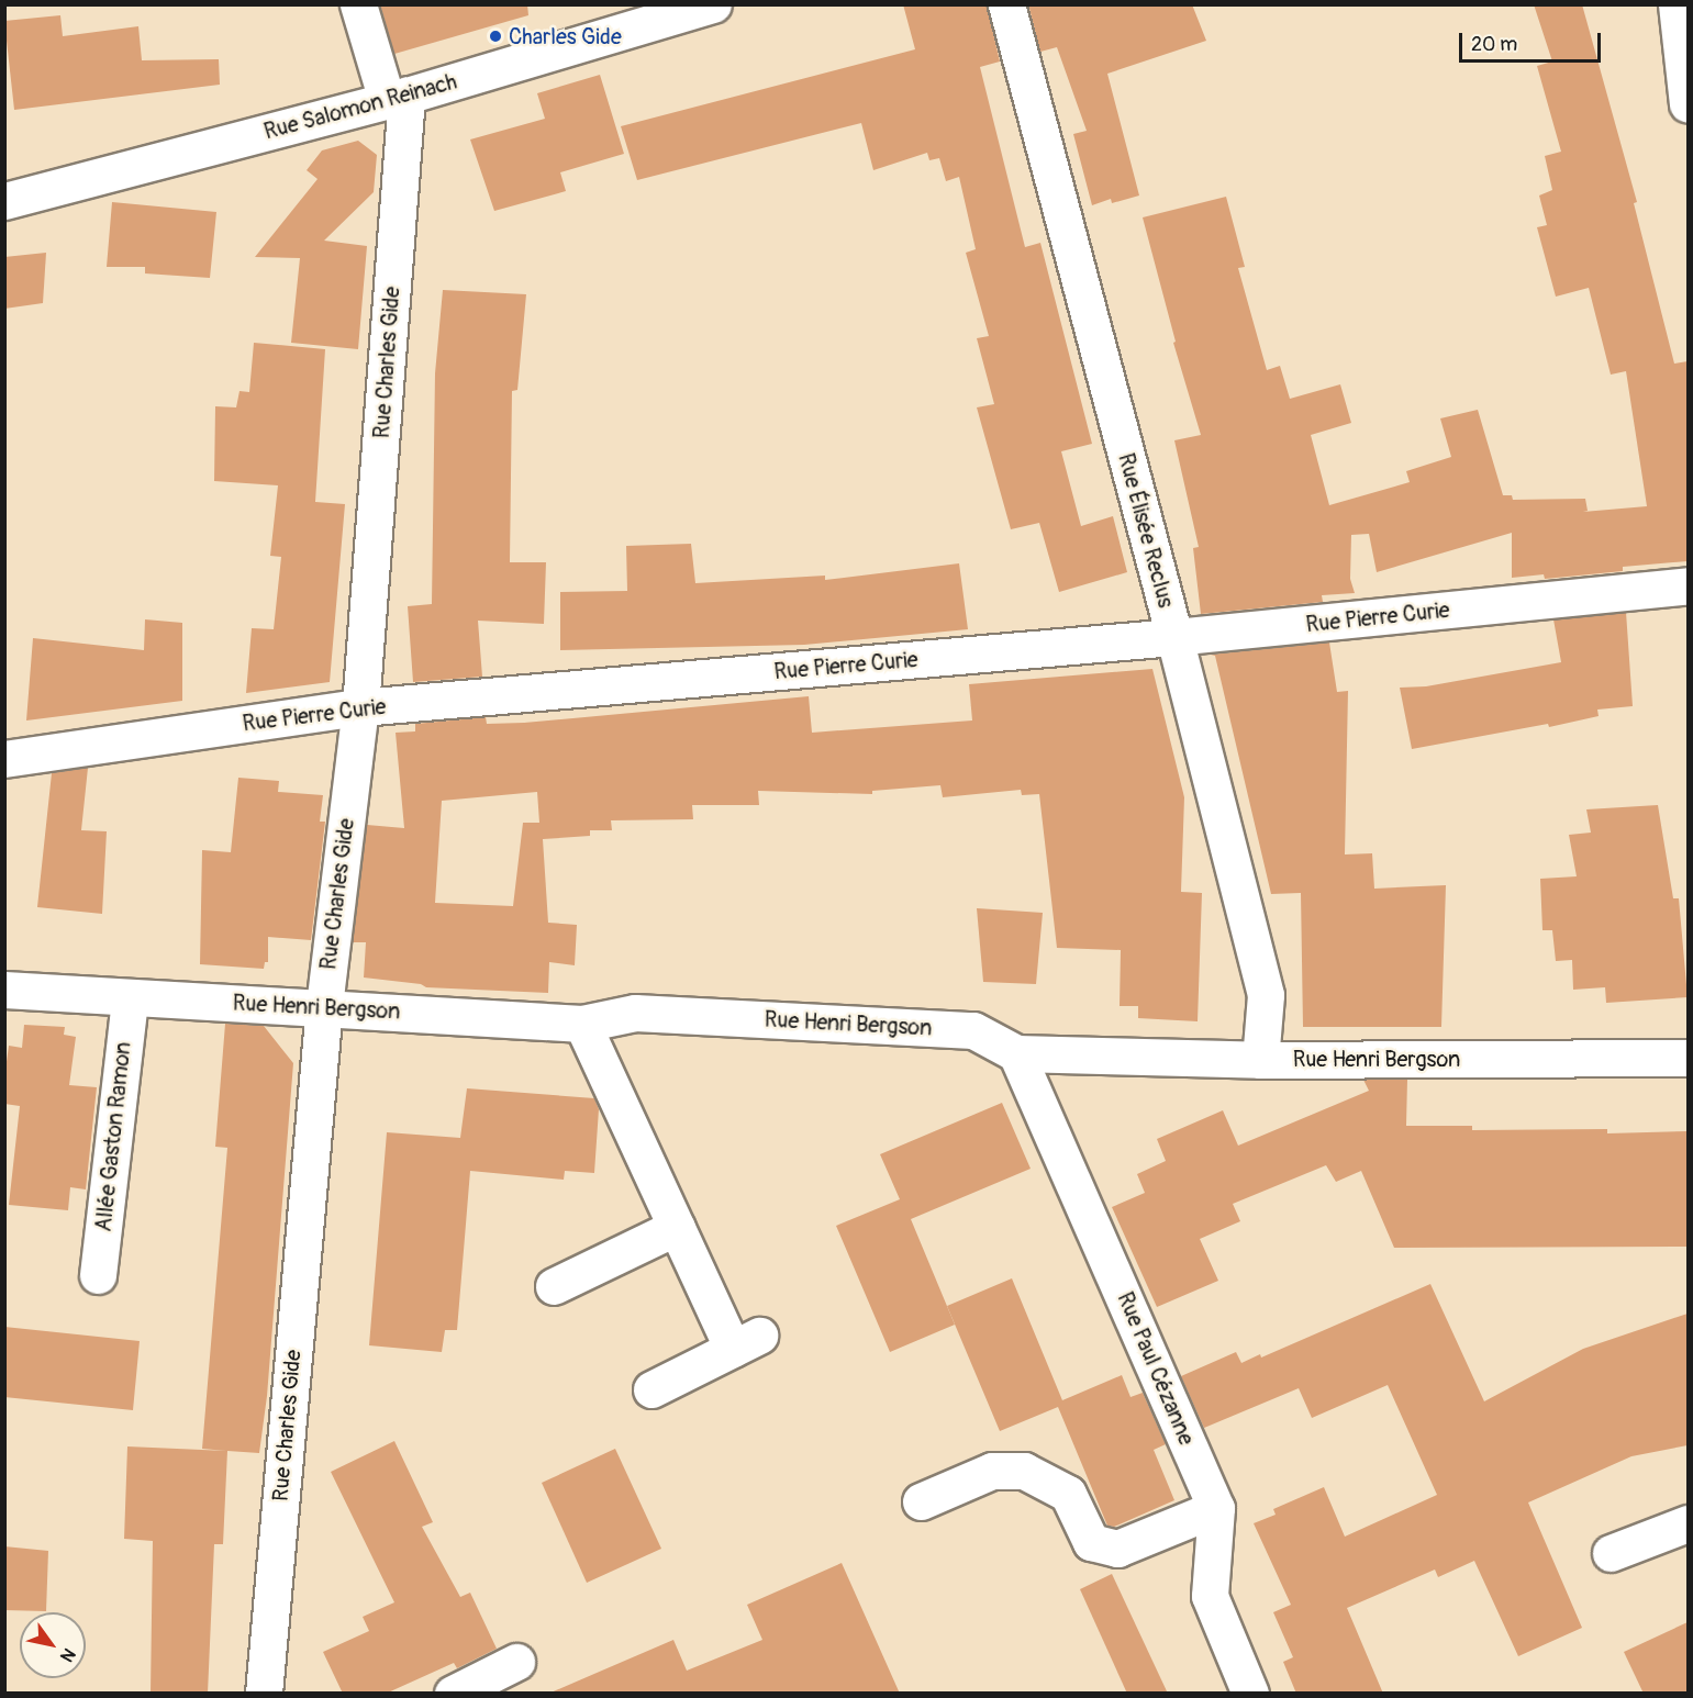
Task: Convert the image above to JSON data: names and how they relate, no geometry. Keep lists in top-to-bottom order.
{
  "streets": {
    "street": [
      "Rue Salomon Reinach",
      "Rue Charles Gide",
      "Rue Élisée Reclus",
      "Rue Pierre Curie",
      "Rue Henri Bergson",
      "Allée Gaston Ramon",
      "Rue Paul Cézanne"
    ]
  },
  "crossings": [
    ["Rue Salomon Reinach", "Rue Charles Gide"],
    ["Rue Charles Gide", "Rue Pierre Curie"],
    ["Rue Charles Gide", "Rue Henri Bergson"],
    ["Rue Élisée Reclus", "Rue Pierre Curie"],
    ["Rue Élisée Reclus", "Rue Henri Bergson"],
    ["Rue Henri Bergson", "Allée Gaston Ramon"],
    ["Rue Henri Bergson", "Rue Paul Cézanne"]
  ],
  "places": ["Charles Gide"],
  "scale_bar": "20 m",
  "north": "bottom right"
}
